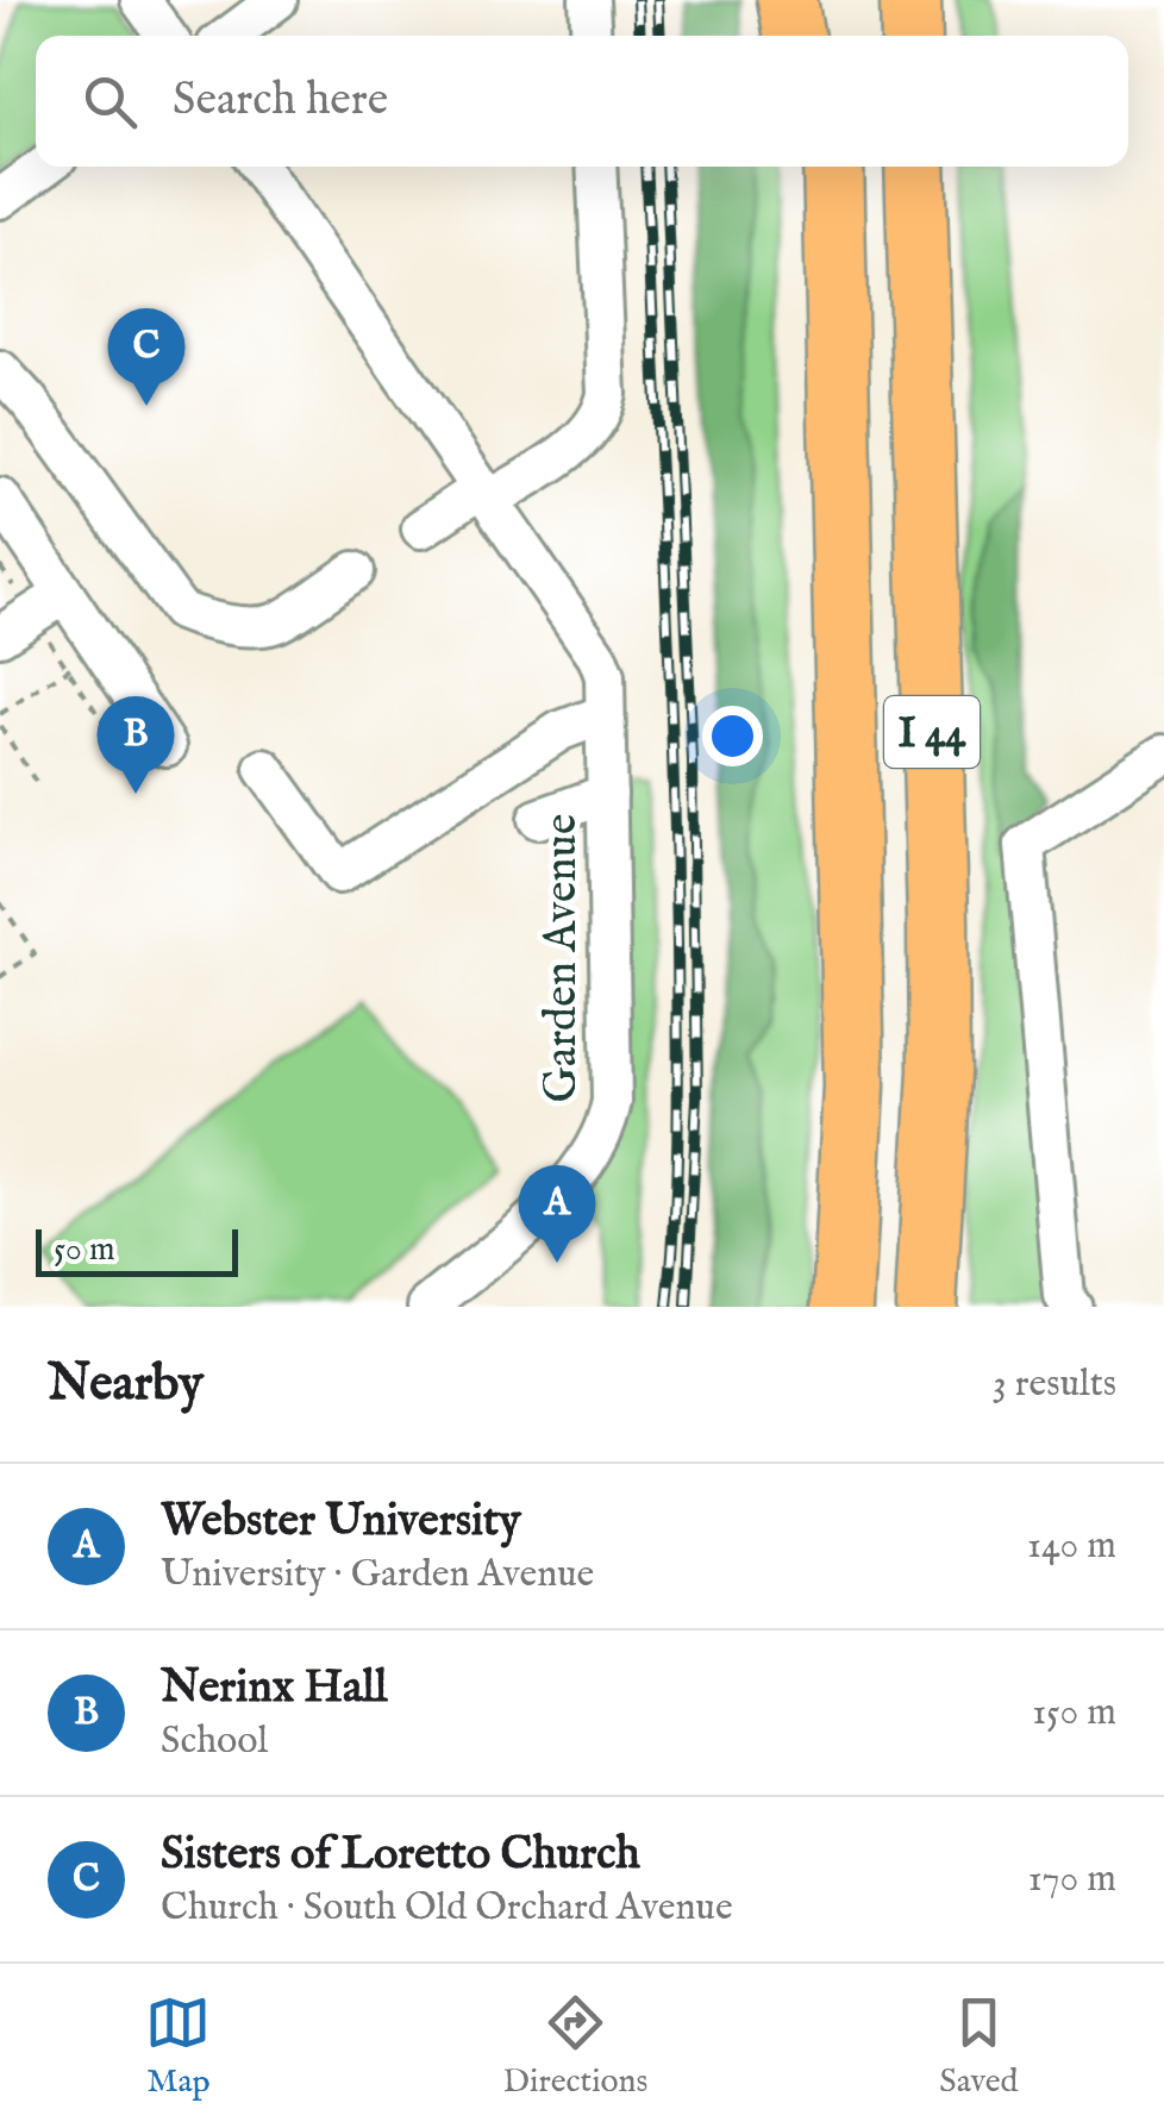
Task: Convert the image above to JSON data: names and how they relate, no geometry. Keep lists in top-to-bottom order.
{
  "streets": {
    "highway": ["I 44"],
    "street": ["Garden Avenue"]
  },
  "scale_bar": "50 m",
  "page": {
    "search": "Search here",
    "pins": ["C", "B", "A"],
    "scale": "50 m",
    "heading": ["Nearby", "3 results"],
    "list": [
      {
        "mark": "A",
        "name": "Webster University",
        "note": "University · Garden Avenue",
        "value": "140 m"
      },
      {
        "mark": "B",
        "name": "Nerinx Hall",
        "note": "School",
        "value": "150 m"
      },
      {
        "mark": "C",
        "name": "Sisters of Loretto Church",
        "note": "Church · South Old Orchard Avenue",
        "value": "170 m"
      }
    ],
    "nav": ["Map", "Directions", "Saved"]
  }
}
